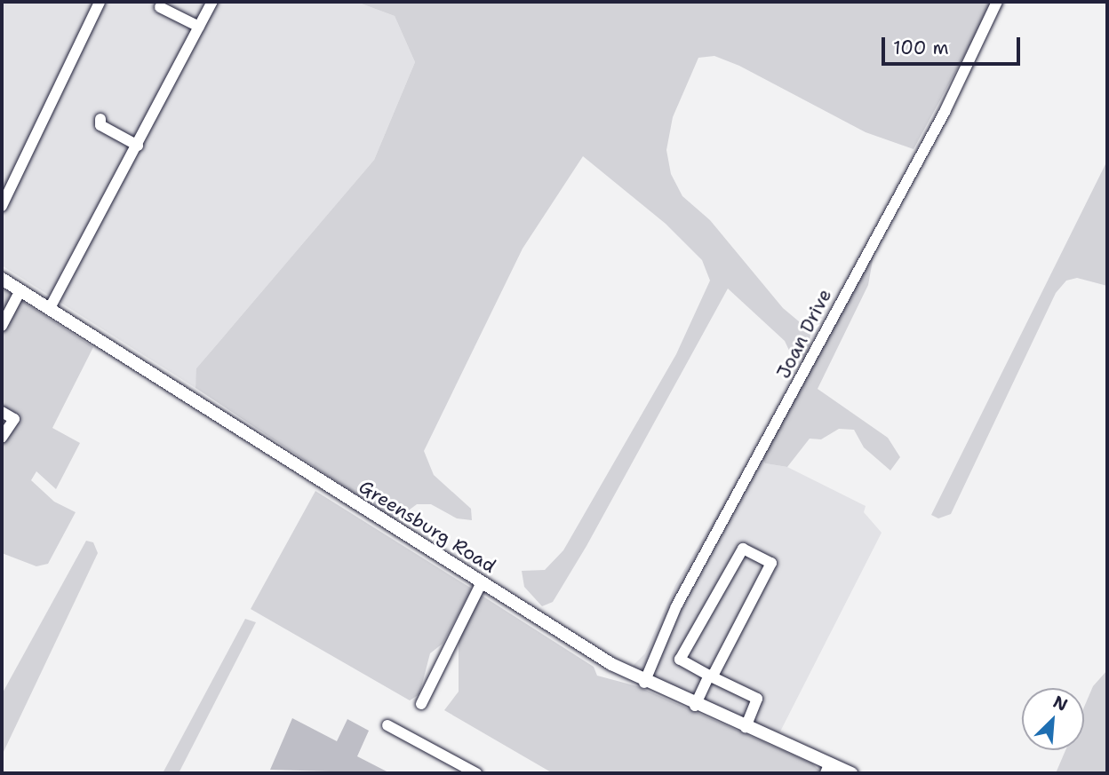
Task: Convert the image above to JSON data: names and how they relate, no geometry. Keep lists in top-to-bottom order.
{
  "streets": {
    "main road": ["Greensburg Road"],
    "lane": ["Joan Drive"]
  },
  "crossings": [
    ["Joan Drive", "Greensburg Road"]
  ],
  "scale_bar": "100 m",
  "north": "top right"
}
